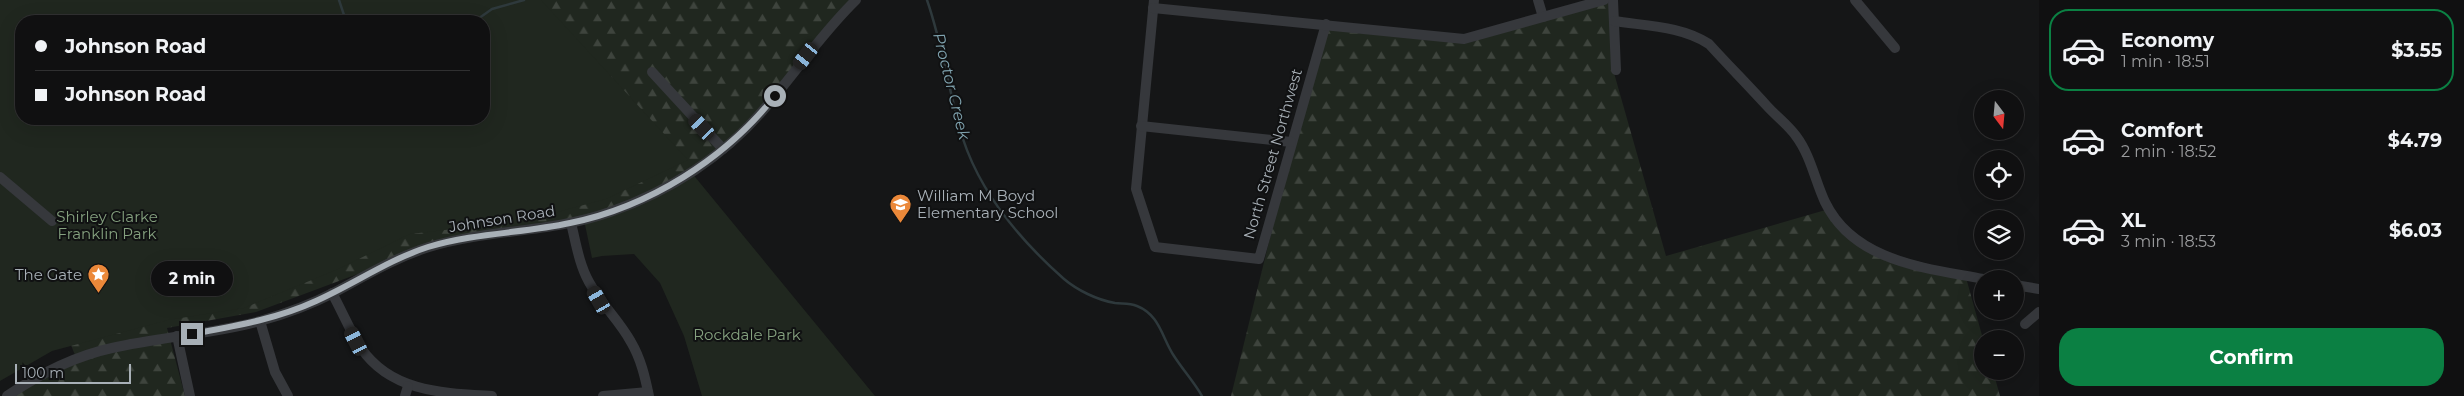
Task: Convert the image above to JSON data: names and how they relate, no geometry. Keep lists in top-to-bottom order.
{
  "streets": {
    "street": ["North Street Northwest", "Johnson Road"]
  },
  "water": ["Proctor Creek"],
  "parks": ["Shirley Clarke Franklin Park", "Rockdale Park"],
  "places": {
    "school or university": ["William M Boyd Elementary School"],
    "place": ["The Gate"]
  },
  "scale_bar": "100 m",
  "north": "bottom",
  "page": {
    "list": [
      {
        "name": "Economy",
        "note": "1 min · 18:51",
        "value": "$3.55"
      },
      {
        "name": "Comfort",
        "note": "2 min · 18:52",
        "value": "$4.79"
      },
      {
        "name": "XL",
        "note": "3 min · 18:53",
        "value": "$6.03"
      }
    ],
    "banner": ["Johnson Road", "Johnson Road"],
    "map_buttons": ["+", "−"],
    "bubble": "2 min",
    "buttons": "Confirm",
    "scale": "100 m"
  }
}
